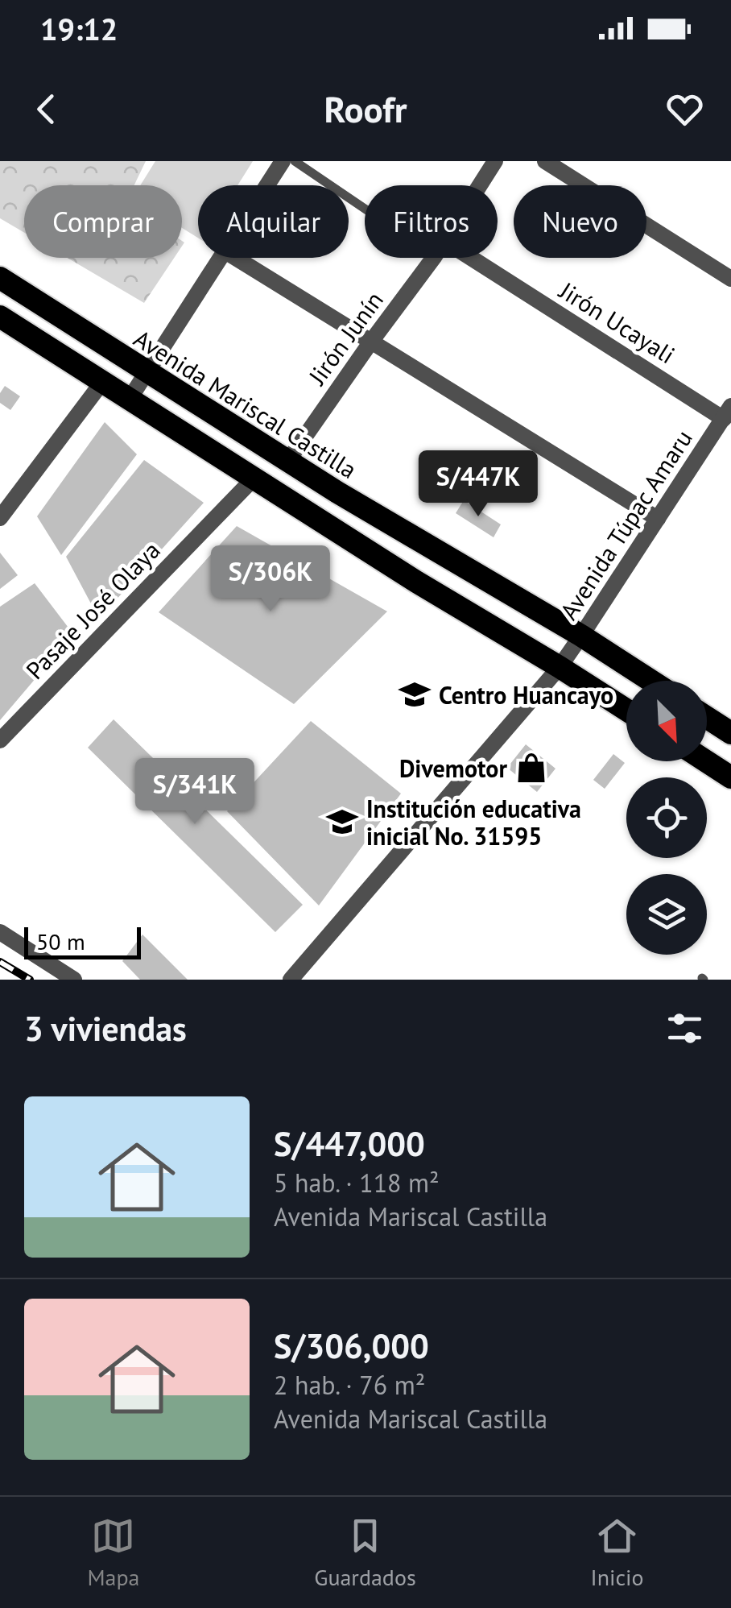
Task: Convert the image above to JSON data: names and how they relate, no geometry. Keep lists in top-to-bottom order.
{
  "streets": {
    "highway": ["Avenida Mariscal Castilla"],
    "street": [
      "Jirón Ucayali",
      "Jirón Junín",
      "Avenida Túpac Amaru",
      "Pasaje José Olaya"
    ]
  },
  "crossings": [
    ["Jirón Ucayali", "Avenida Túpac Amaru"],
    ["Jirón Junín", "Avenida Mariscal Castilla"],
    ["Avenida Mariscal Castilla", "Avenida Túpac Amaru"]
  ],
  "places": {
    "school or university": ["Centro Huancayo", "Institución educativa inicial No. 31595"],
    "shop": ["Divemotor"]
  },
  "scale_bar": "50 m",
  "north": "bottom right",
  "page": {
    "status": "19:12",
    "header": "Roofr",
    "chip": [
      "Comprar",
      "Alquilar",
      "Filtros",
      "Nuevo"
    ],
    "price": ["S/447K", "S/306K", "S/341K"],
    "scale": "50 m",
    "heading": "3 viviendas",
    "list": [
      {
        "name": "S/447,000",
        "note": "5 hab. · 118 m² · Avenida Mariscal Castilla"
      },
      {
        "name": "S/306,000",
        "note": "2 hab. · 76 m² · Avenida Mariscal Castilla"
      }
    ],
    "tabs": ["Mapa", "Guardados", "Inicio"]
  }
}
